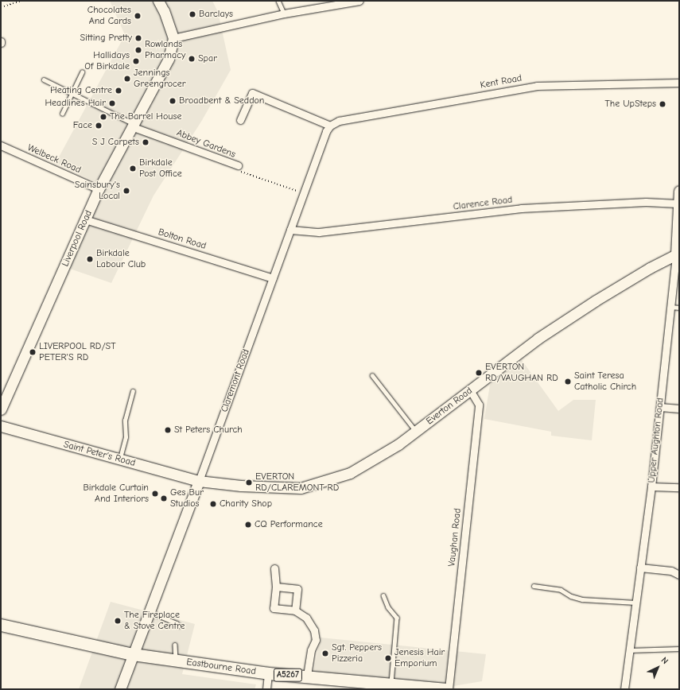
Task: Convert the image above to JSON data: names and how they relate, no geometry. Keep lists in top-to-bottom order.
{
  "streets": {
    "main road": [
      "Liverpool Road",
      "Claremont Road",
      "Everton Road",
      "Upper Aughton Road",
      "Saint Peter's Road",
      "Eastbourne Road",
      "A5267"
    ],
    "street": [
      "Kent Road",
      "Abbey Gardens",
      "Welbeck Road",
      "Clarence Road",
      "Bolton Road",
      "Vaughan Road"
    ]
  },
  "crossings": [
    ["Kent Road", "Claremont Road"],
    ["Abbey Gardens", "Liverpool Road"],
    ["Welbeck Road", "Liverpool Road"],
    ["Clarence Road", "Claremont Road"],
    ["Clarence Road", "Upper Aughton Road"],
    ["Liverpool Road", "Bolton Road"],
    ["Bolton Road", "Claremont Road"],
    ["Claremont Road", "Everton Road"],
    ["Claremont Road", "Saint Peter's Road"],
    ["Claremont Road", "Eastbourne Road"],
    ["Everton Road", "Upper Aughton Road"],
    ["Everton Road", "Saint Peter's Road"],
    ["Everton Road", "Vaughan Road"]
  ],
  "places": [
    "Barclays",
    "Chocolates And Cards",
    "Sitting Pretty",
    "Rowlands Pharmacy",
    "Spar",
    "Hallidays Of Birkdale",
    "Jennings Greengrocer",
    "Heating Centre",
    "Broadbent & Seddon",
    "Headlines Hair",
    "The UpSteps",
    "The Barrel House",
    "Face",
    "S J Carpets",
    "Birkdale Post Office",
    "Sainsbury's Local",
    "Birkdale Labour Club",
    "LIVERPOOL RD/ST PETER'S RD",
    "EVERTON RD/VAUGHAN RD",
    "Saint Teresa Catholic Chirch",
    "St Peters Church",
    "EVERTON RD/CLAREMONT RD",
    "Birkdale Curtain And Interiors",
    "Ges Bur Studios",
    "Charity Shop",
    "CQ Performance",
    "The Fireplace & Stove Centre",
    "Sgt. Peppers Pizzeria",
    "Jenesis Hair Emporium"
  ],
  "north": "top right"
}
